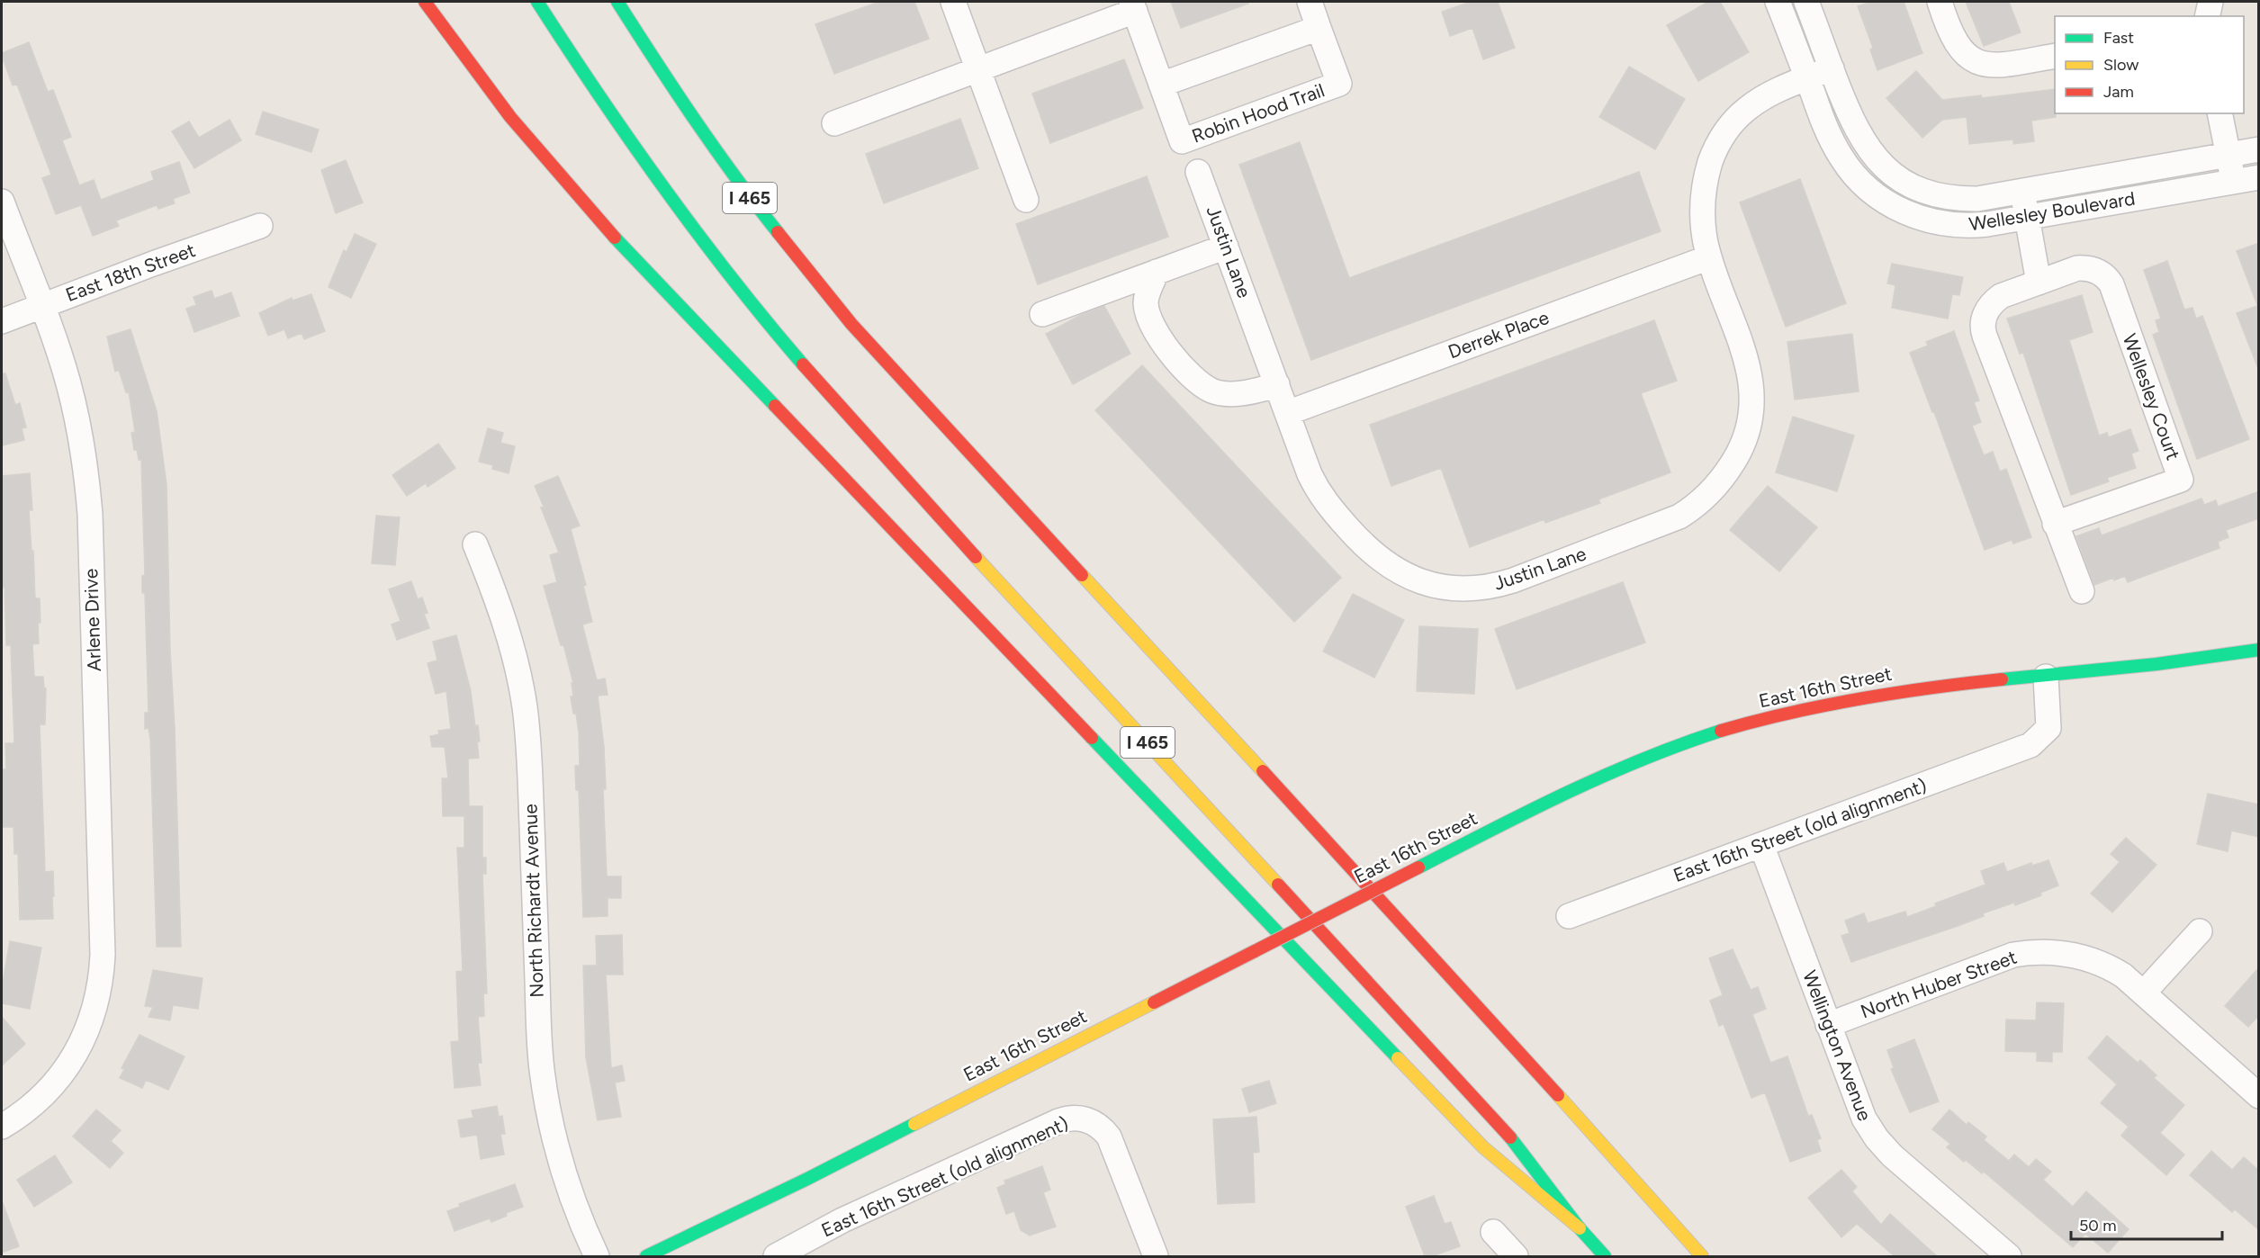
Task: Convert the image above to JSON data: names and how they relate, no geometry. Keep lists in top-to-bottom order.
{
  "streets": {
    "main road": ["I 465", "East 16th Street"],
    "street": [
      "Robin Hood Trail",
      "Wellesley Boulevard",
      "Justin Lane",
      "East 18th Street",
      "Derrek Place",
      "Wellesley Court",
      "Arlene Drive",
      "East 16th Street (old alignment)",
      "North Richardt Avenue",
      "North Huber Street",
      "Wellington Avenue"
    ]
  },
  "crossings": [
    ["Wellesley Boulevard", "Justin Lane"],
    ["Justin Lane", "Derrek Place"],
    ["East 18th Street", "Arlene Drive"],
    ["East 16th Street", "East 16th Street (old alignment)"],
    ["East 16th Street (old alignment)", "Wellington Avenue"],
    ["North Huber Street", "Wellington Avenue"]
  ],
  "legend": ["Fast", "Slow", "Jam"],
  "scale_bar": "50 m"
}
